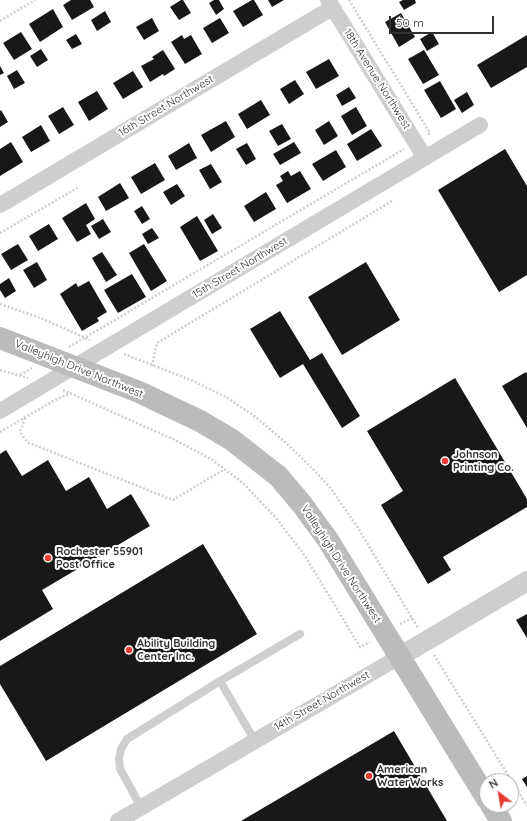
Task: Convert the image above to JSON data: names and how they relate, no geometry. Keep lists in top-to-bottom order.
{
  "streets": {
    "main road": ["Valleyhigh Drive Northwest"],
    "street": [
      "18th Avenue Northwest",
      "16th Street Northwest",
      "15th Street Northwest",
      "14th Street Northwest"
    ]
  },
  "crossings": [
    ["18th Avenue Northwest", "16th Street Northwest"],
    ["18th Avenue Northwest", "15th Street Northwest"],
    ["15th Street Northwest", "Valleyhigh Drive Northwest"],
    ["Valleyhigh Drive Northwest", "14th Street Northwest"]
  ],
  "places": [
    "Johnson Printing Co.",
    "Rochester 55901 Post Office",
    "Ability Building Center Inc.",
    "American WaterWorks"
  ],
  "scale_bar": "50 m",
  "north": "top left"
}
